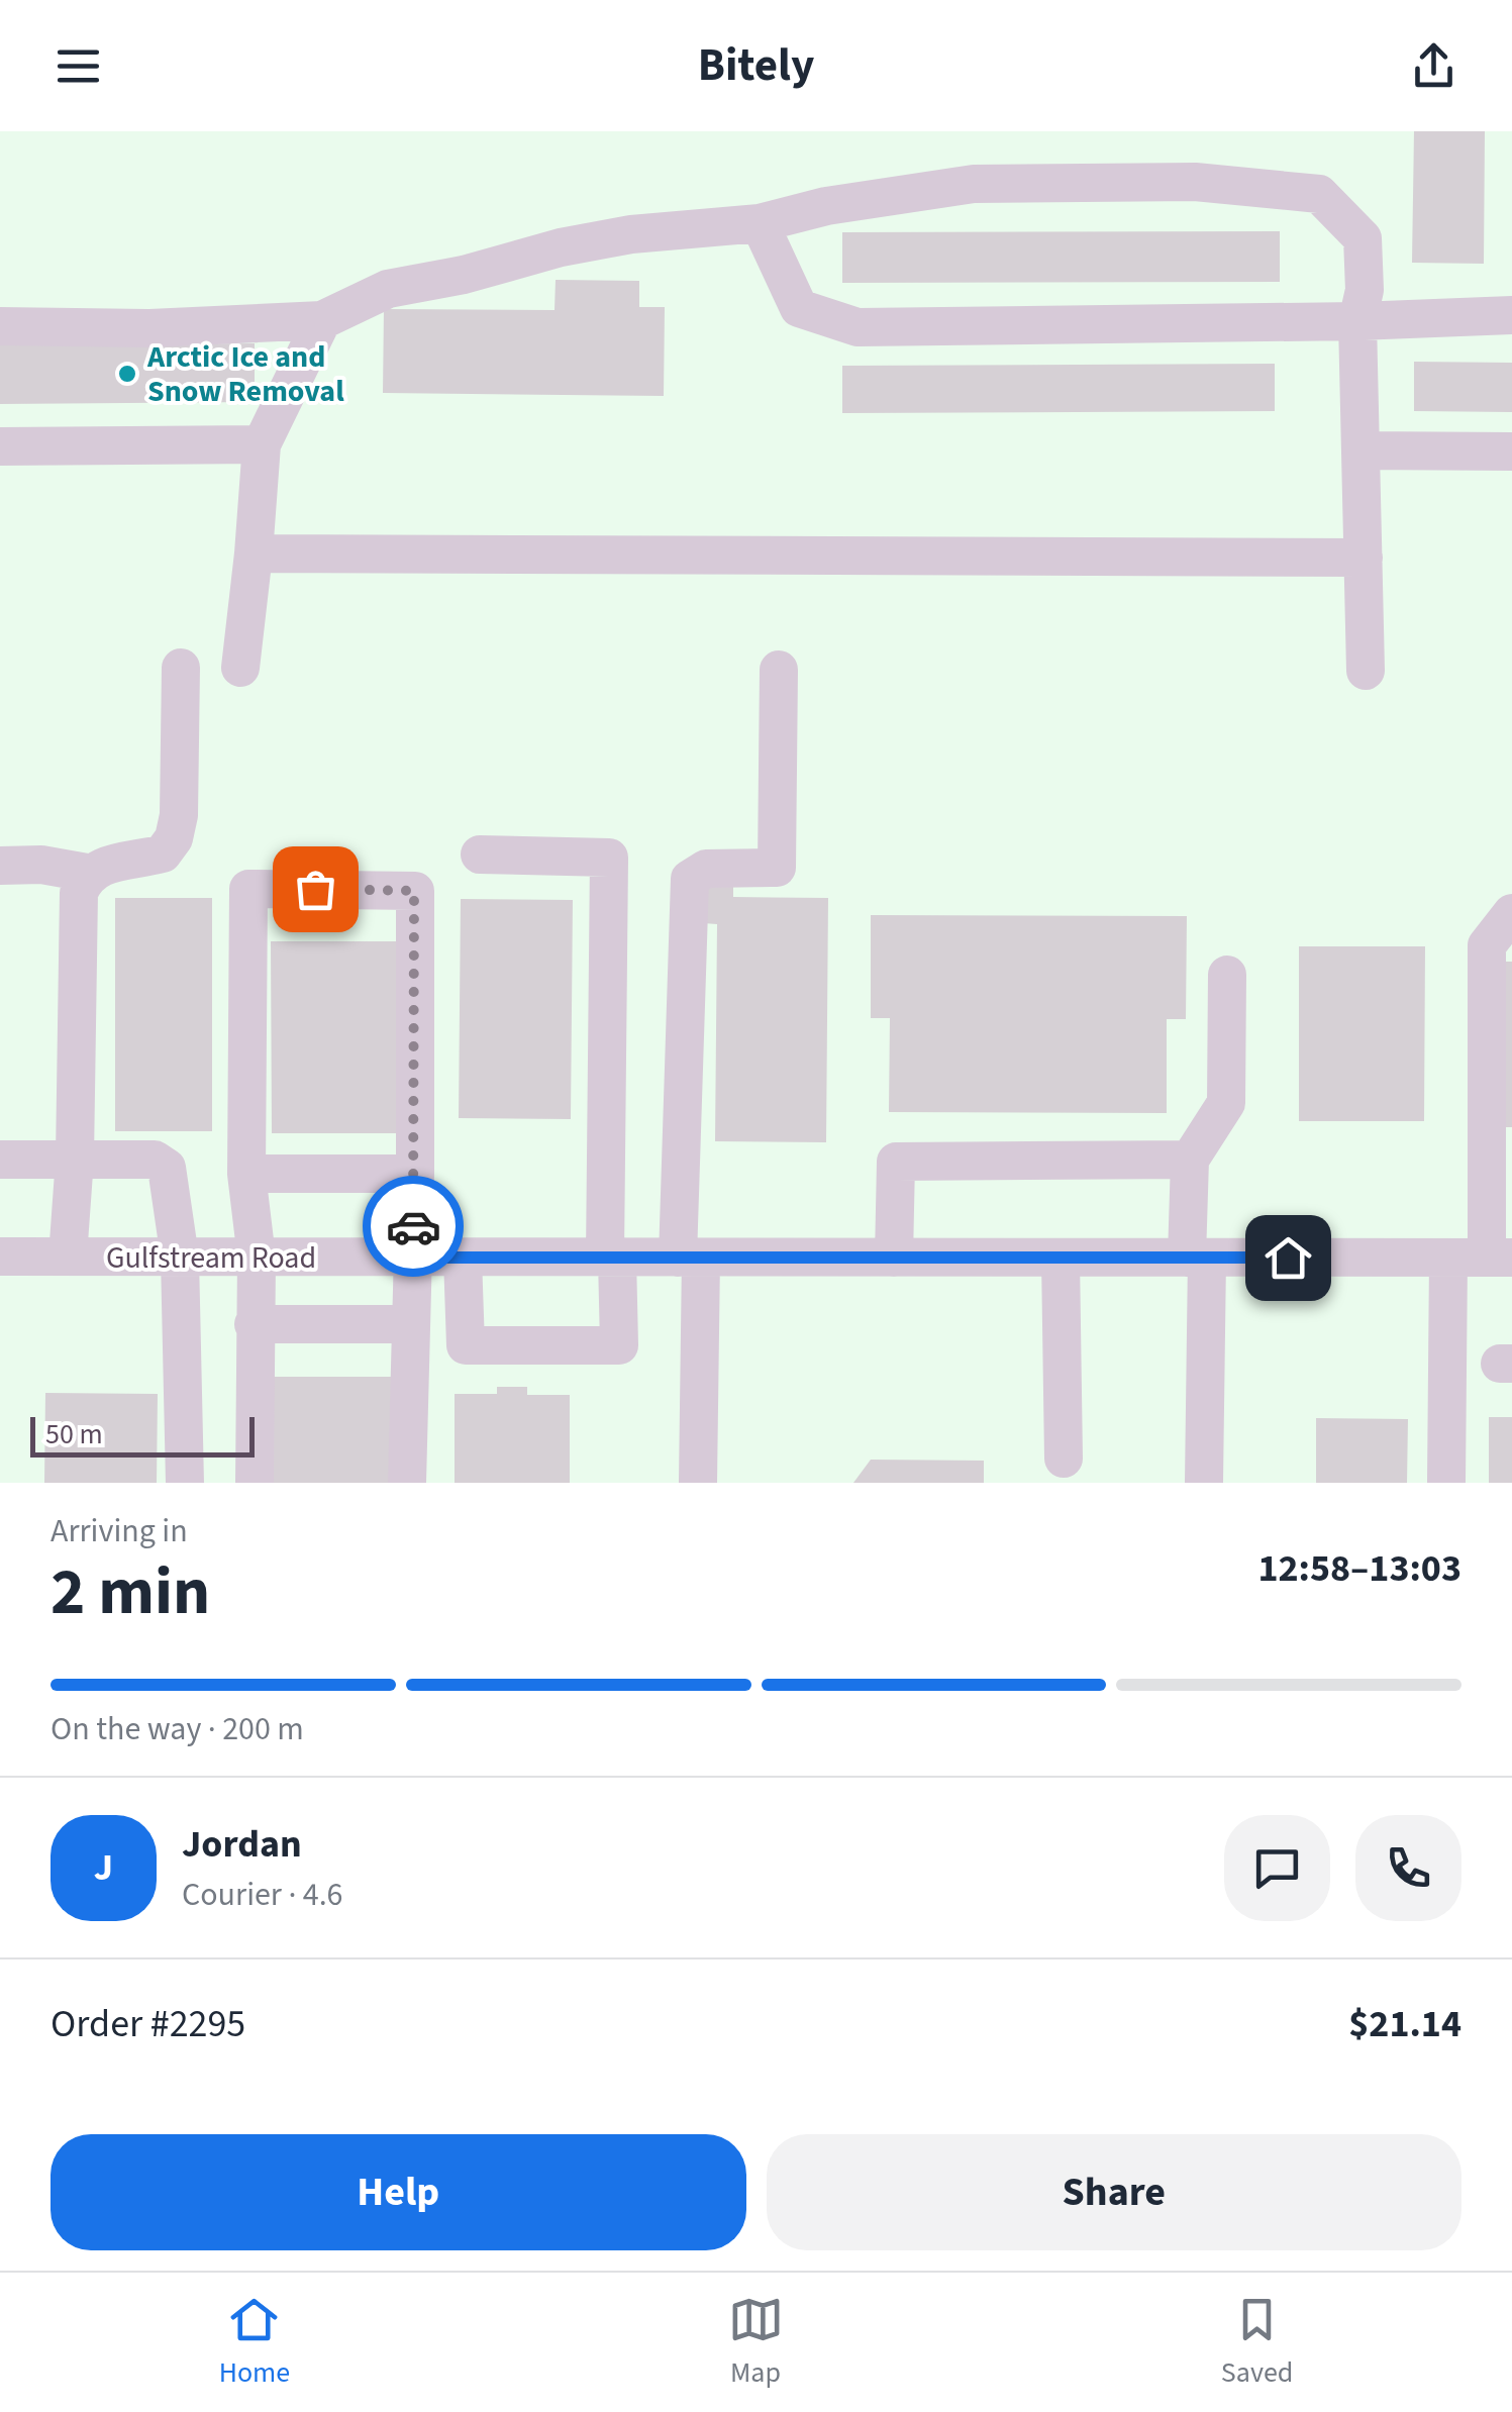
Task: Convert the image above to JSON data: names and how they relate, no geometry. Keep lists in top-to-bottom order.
{
  "streets": {
    "street": ["Gulfstream Road"]
  },
  "places": ["Arctic Ice and Snow Removal"],
  "scale_bar": "50 m",
  "page": {
    "header": "Bitely",
    "scale": "50 m",
    "heading": ["2 min", "Arriving in", "12:58–13:03"],
    "panel": [
      "Jordan",
      "Courier · 4.6",
      "Order #2295",
      "$21.14"
    ],
    "bar": "On the way · 200 m",
    "round": "J",
    "buttons": ["Help", "Share"],
    "tabs": ["Home", "Map", "Saved"]
  }
}
